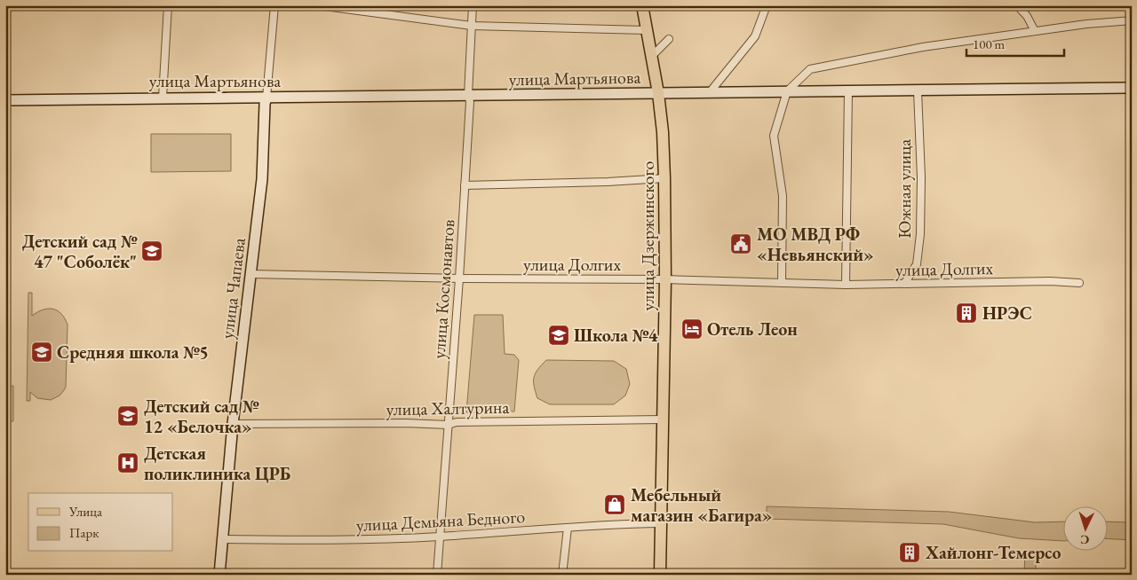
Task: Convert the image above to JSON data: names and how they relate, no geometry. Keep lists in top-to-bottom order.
{
  "streets": {
    "main road": ["улица Мартьянова", "улица Дзержинского", "улица Чапаева"],
    "street": [
      "Южная улица",
      "улица Долгих",
      "улица Космонавтов",
      "улица Халтурина",
      "улица Демьяна Бедного"
    ]
  },
  "crossings": [
    ["улица Мартьянова", "Южная улица"],
    ["улица Мартьянова", "улица Дзержинского"],
    ["улица Мартьянова", "улица Чапаева"],
    ["улица Мартьянова", "улица Космонавтов"],
    ["Южная улица", "улица Долгих"],
    ["улица Дзержинского", "улица Долгих"],
    ["улица Дзержинского", "улица Халтурина"],
    ["улица Дзержинского", "улица Демьяна Бедного"],
    ["улица Долгих", "улица Чапаева"],
    ["улица Долгих", "улица Космонавтов"],
    ["улица Чапаева", "улица Халтурина"],
    ["улица Чапаева", "улица Демьяна Бедного"],
    ["улица Космонавтов", "улица Халтурина"],
    ["улица Космонавтов", "улица Демьяна Бедного"]
  ],
  "places": {
    "public building": ["МО МВД РФ «Невьянский»"],
    "school or university": [
      "Детский сад № 47 \"Соболёк\"",
      "Школа №4",
      "Средняя школа №5",
      "Детский сад № 12 «Белочка»"
    ],
    "building": ["НРЭС", "Хайлонг-Темерсо"],
    "hotel": ["Отель Леон"],
    "hospital": ["Детская поликлиника ЦРБ"],
    "shop": ["Мебельный магазин «Багира»"]
  },
  "legend": ["Улица", "Парк"],
  "scale_bar": "100 m",
  "north": "bottom"
}
